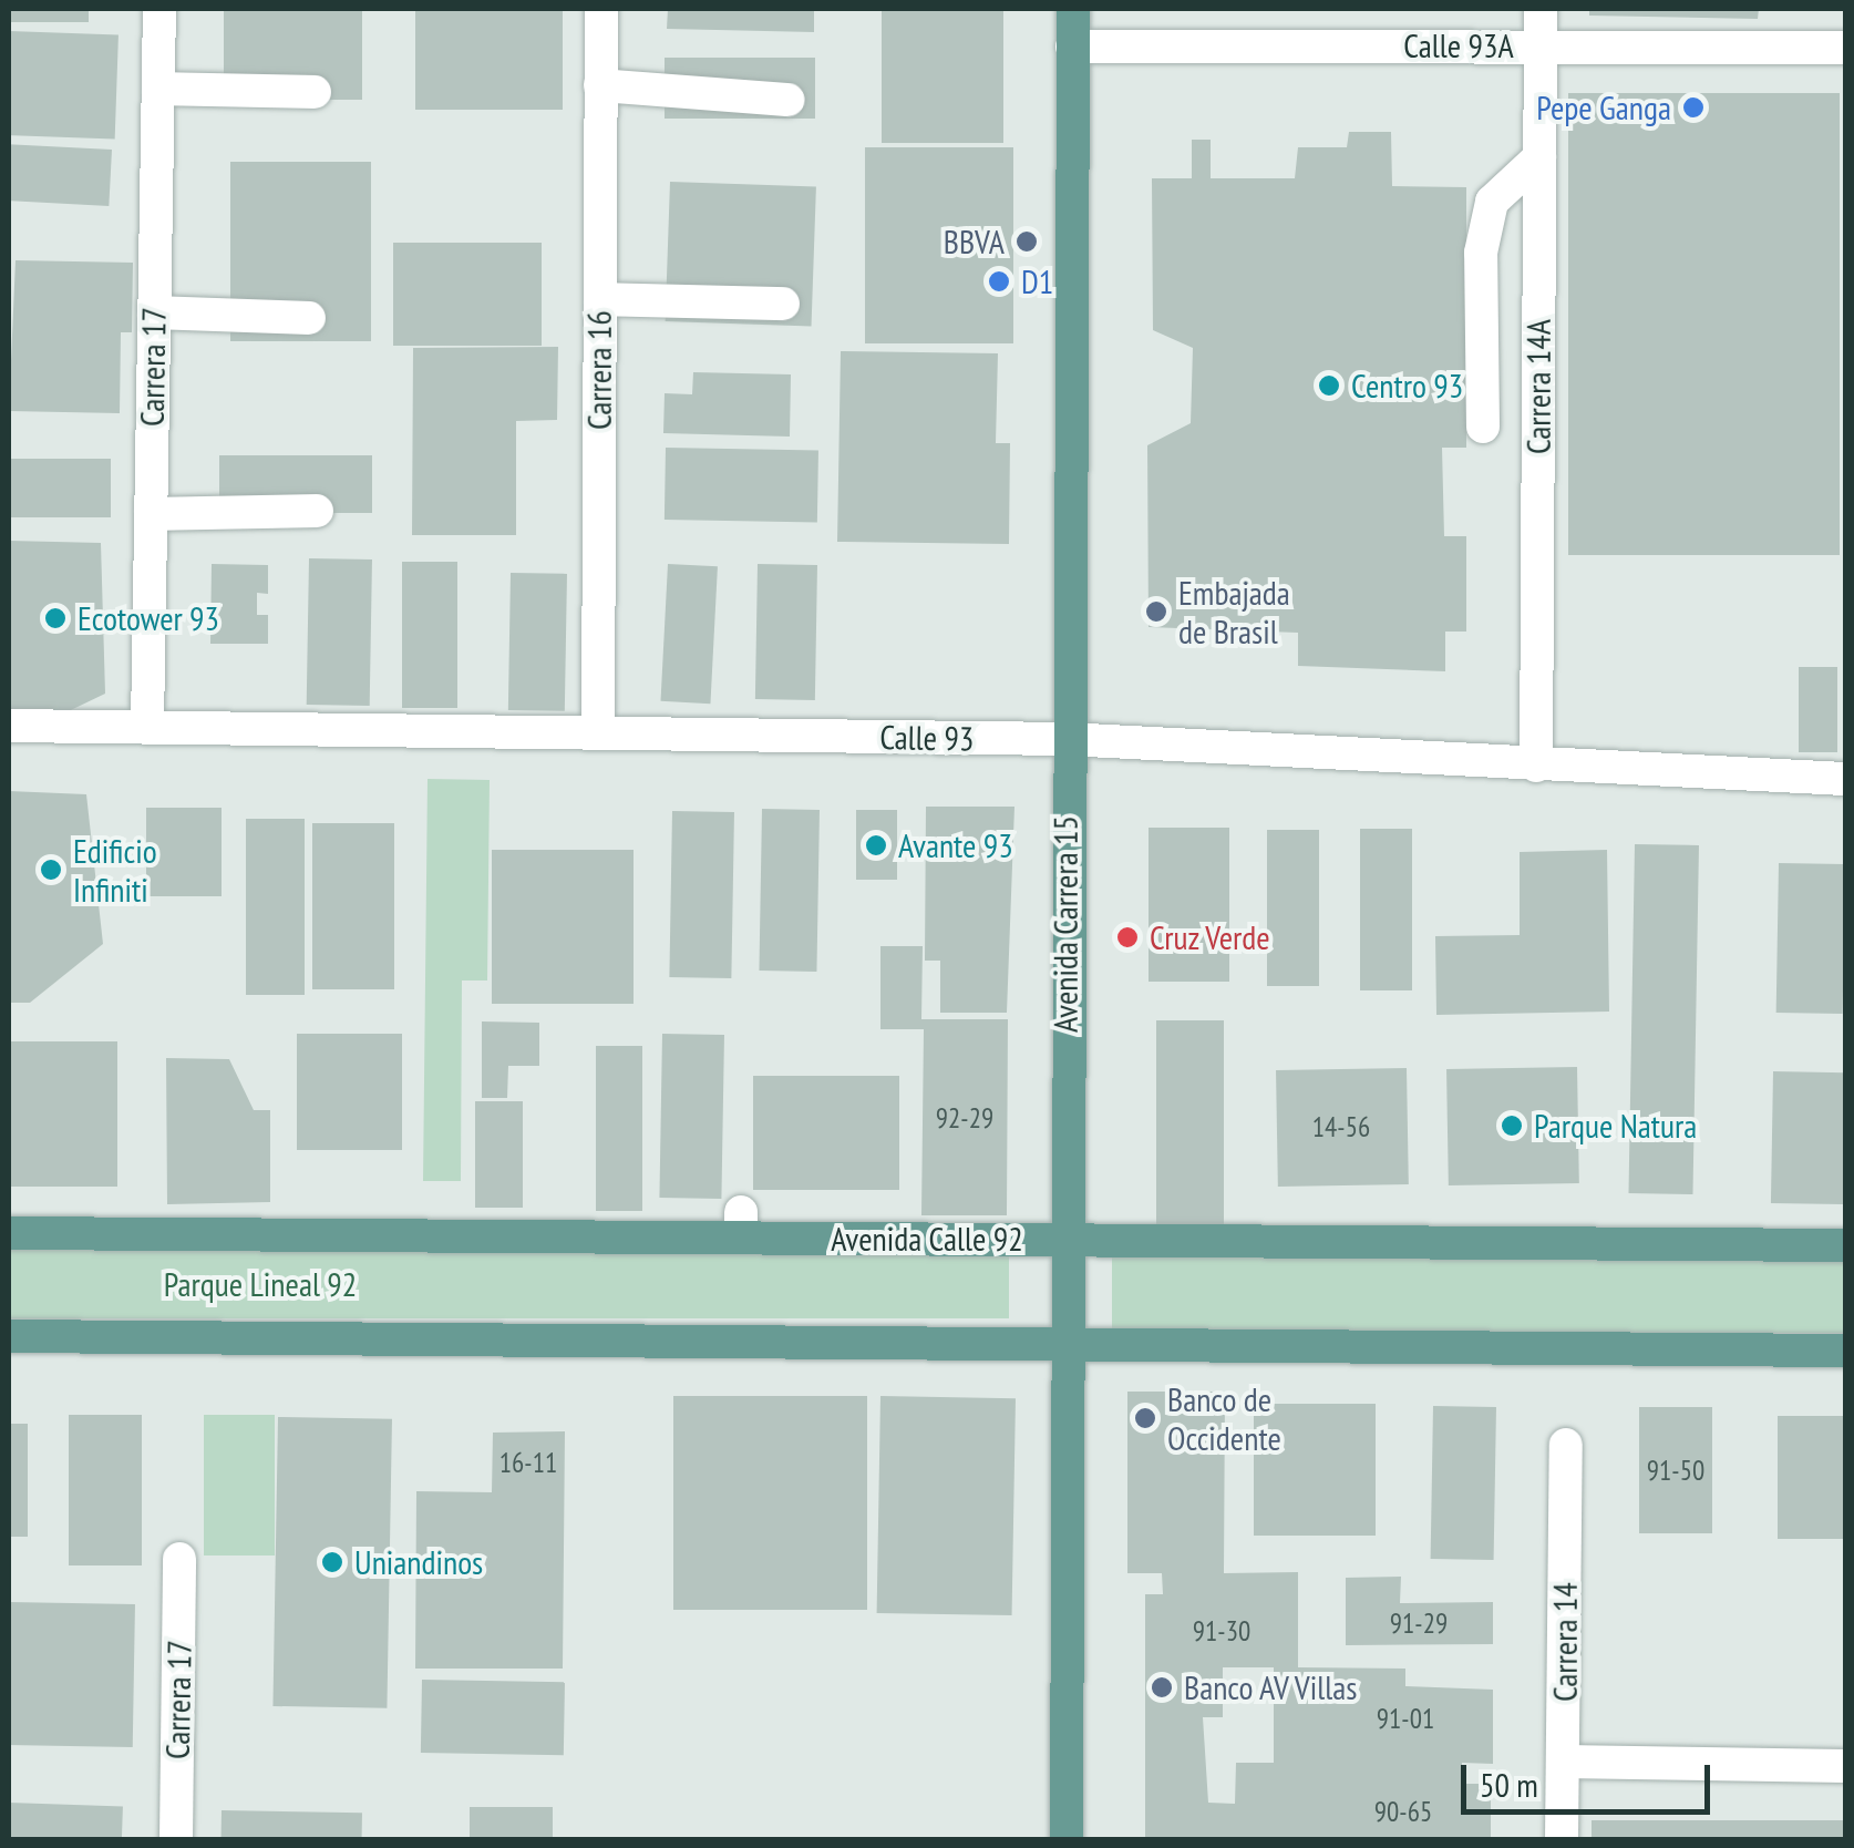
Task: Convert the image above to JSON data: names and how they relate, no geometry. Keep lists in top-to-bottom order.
{
  "streets": {
    "main road": ["Avenida Carrera 15", "Avenida Calle 92"],
    "street": [
      "Calle 93A",
      "Carrera 17",
      "Carrera 16",
      "Carrera 14A",
      "Calle 93",
      "Carrera 14"
    ]
  },
  "crossings": [
    ["Calle 93A", "Carrera 14A"],
    ["Calle 93A", "Avenida Carrera 15"],
    ["Carrera 17", "Calle 93"],
    ["Carrera 16", "Calle 93"],
    ["Carrera 14A", "Calle 93"],
    ["Calle 93", "Avenida Carrera 15"],
    ["Avenida Carrera 15", "Avenida Calle 92"]
  ],
  "parks": ["Parque Lineal 92"],
  "places": [
    "Pepe Ganga",
    "BBVA",
    "D1",
    "Centro 93",
    "Embajada de Brasil",
    "Ecotower 93",
    "Avante 93",
    "Edificio Infiniti",
    "Cruz Verde",
    "Parque Natura",
    "Banco de Occidente",
    "Uniandinos",
    "Banco AV Villas"
  ],
  "house_numbers": [
    "92-29",
    "14-56",
    "16-11",
    "91-50",
    "91-29",
    "91-30",
    "91-01",
    "90-65"
  ],
  "scale_bar": "50 m"
}
